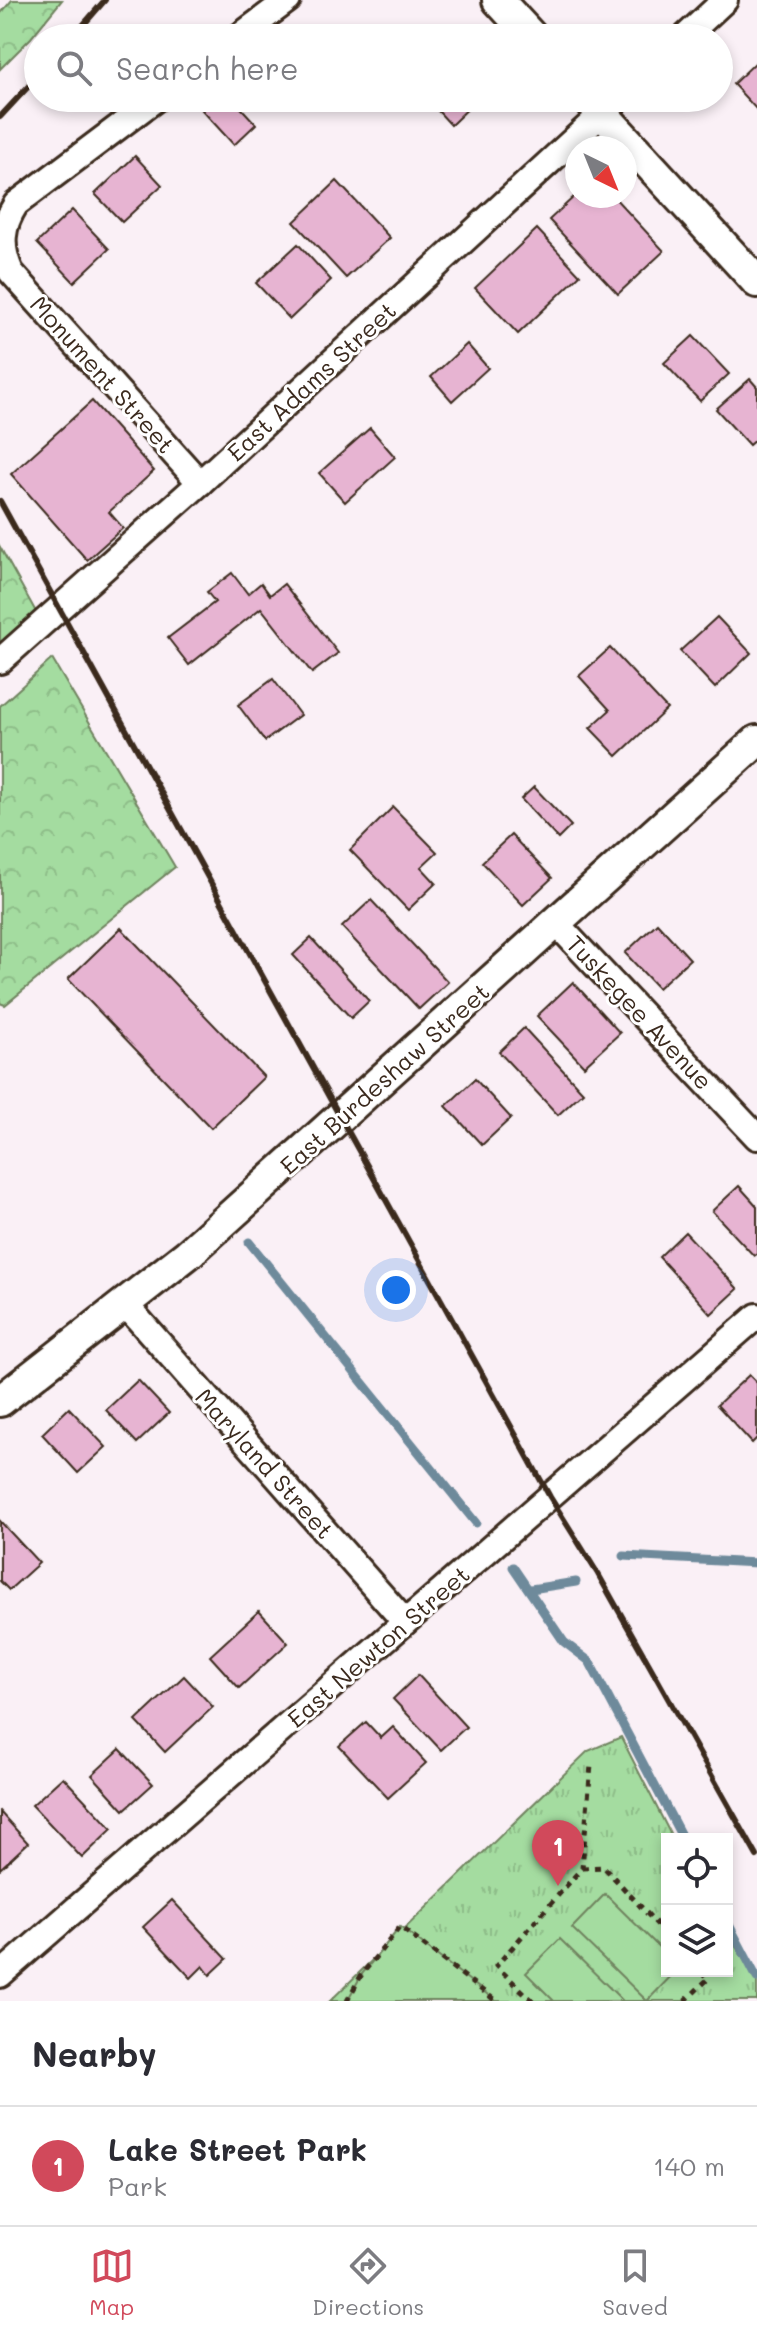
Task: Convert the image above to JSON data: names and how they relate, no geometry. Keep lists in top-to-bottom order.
{
  "streets": {
    "street": [
      "Monument Street",
      "East Adams Street",
      "Tuskegee Avenue",
      "East Burdeshaw Street",
      "Maryland Street",
      "East Newton Street"
    ]
  },
  "crossings": [
    ["Monument Street", "East Adams Street"],
    ["Tuskegee Avenue", "East Burdeshaw Street"],
    ["East Burdeshaw Street", "Maryland Street"],
    ["Maryland Street", "East Newton Street"]
  ],
  "north": "bottom right",
  "page": {
    "search": "Search here",
    "pins": "1",
    "heading": "Nearby",
    "list": [
      {
        "mark": "1",
        "name": "Lake Street Park",
        "note": "Park",
        "value": "140 m"
      }
    ],
    "nav": ["Map", "Directions", "Saved"]
  }
}
